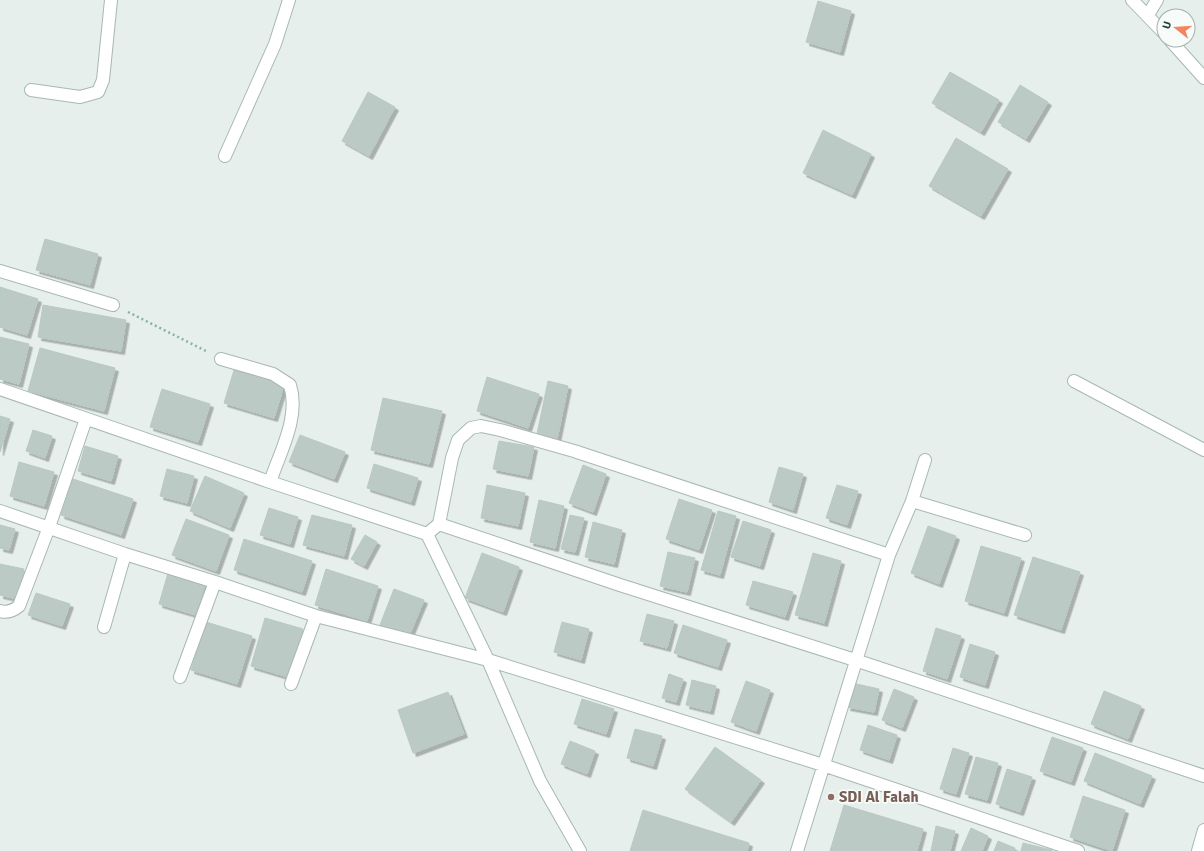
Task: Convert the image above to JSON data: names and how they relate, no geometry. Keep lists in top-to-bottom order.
{
  "places": ["SDI Al Falah"],
  "north": "left"
}
